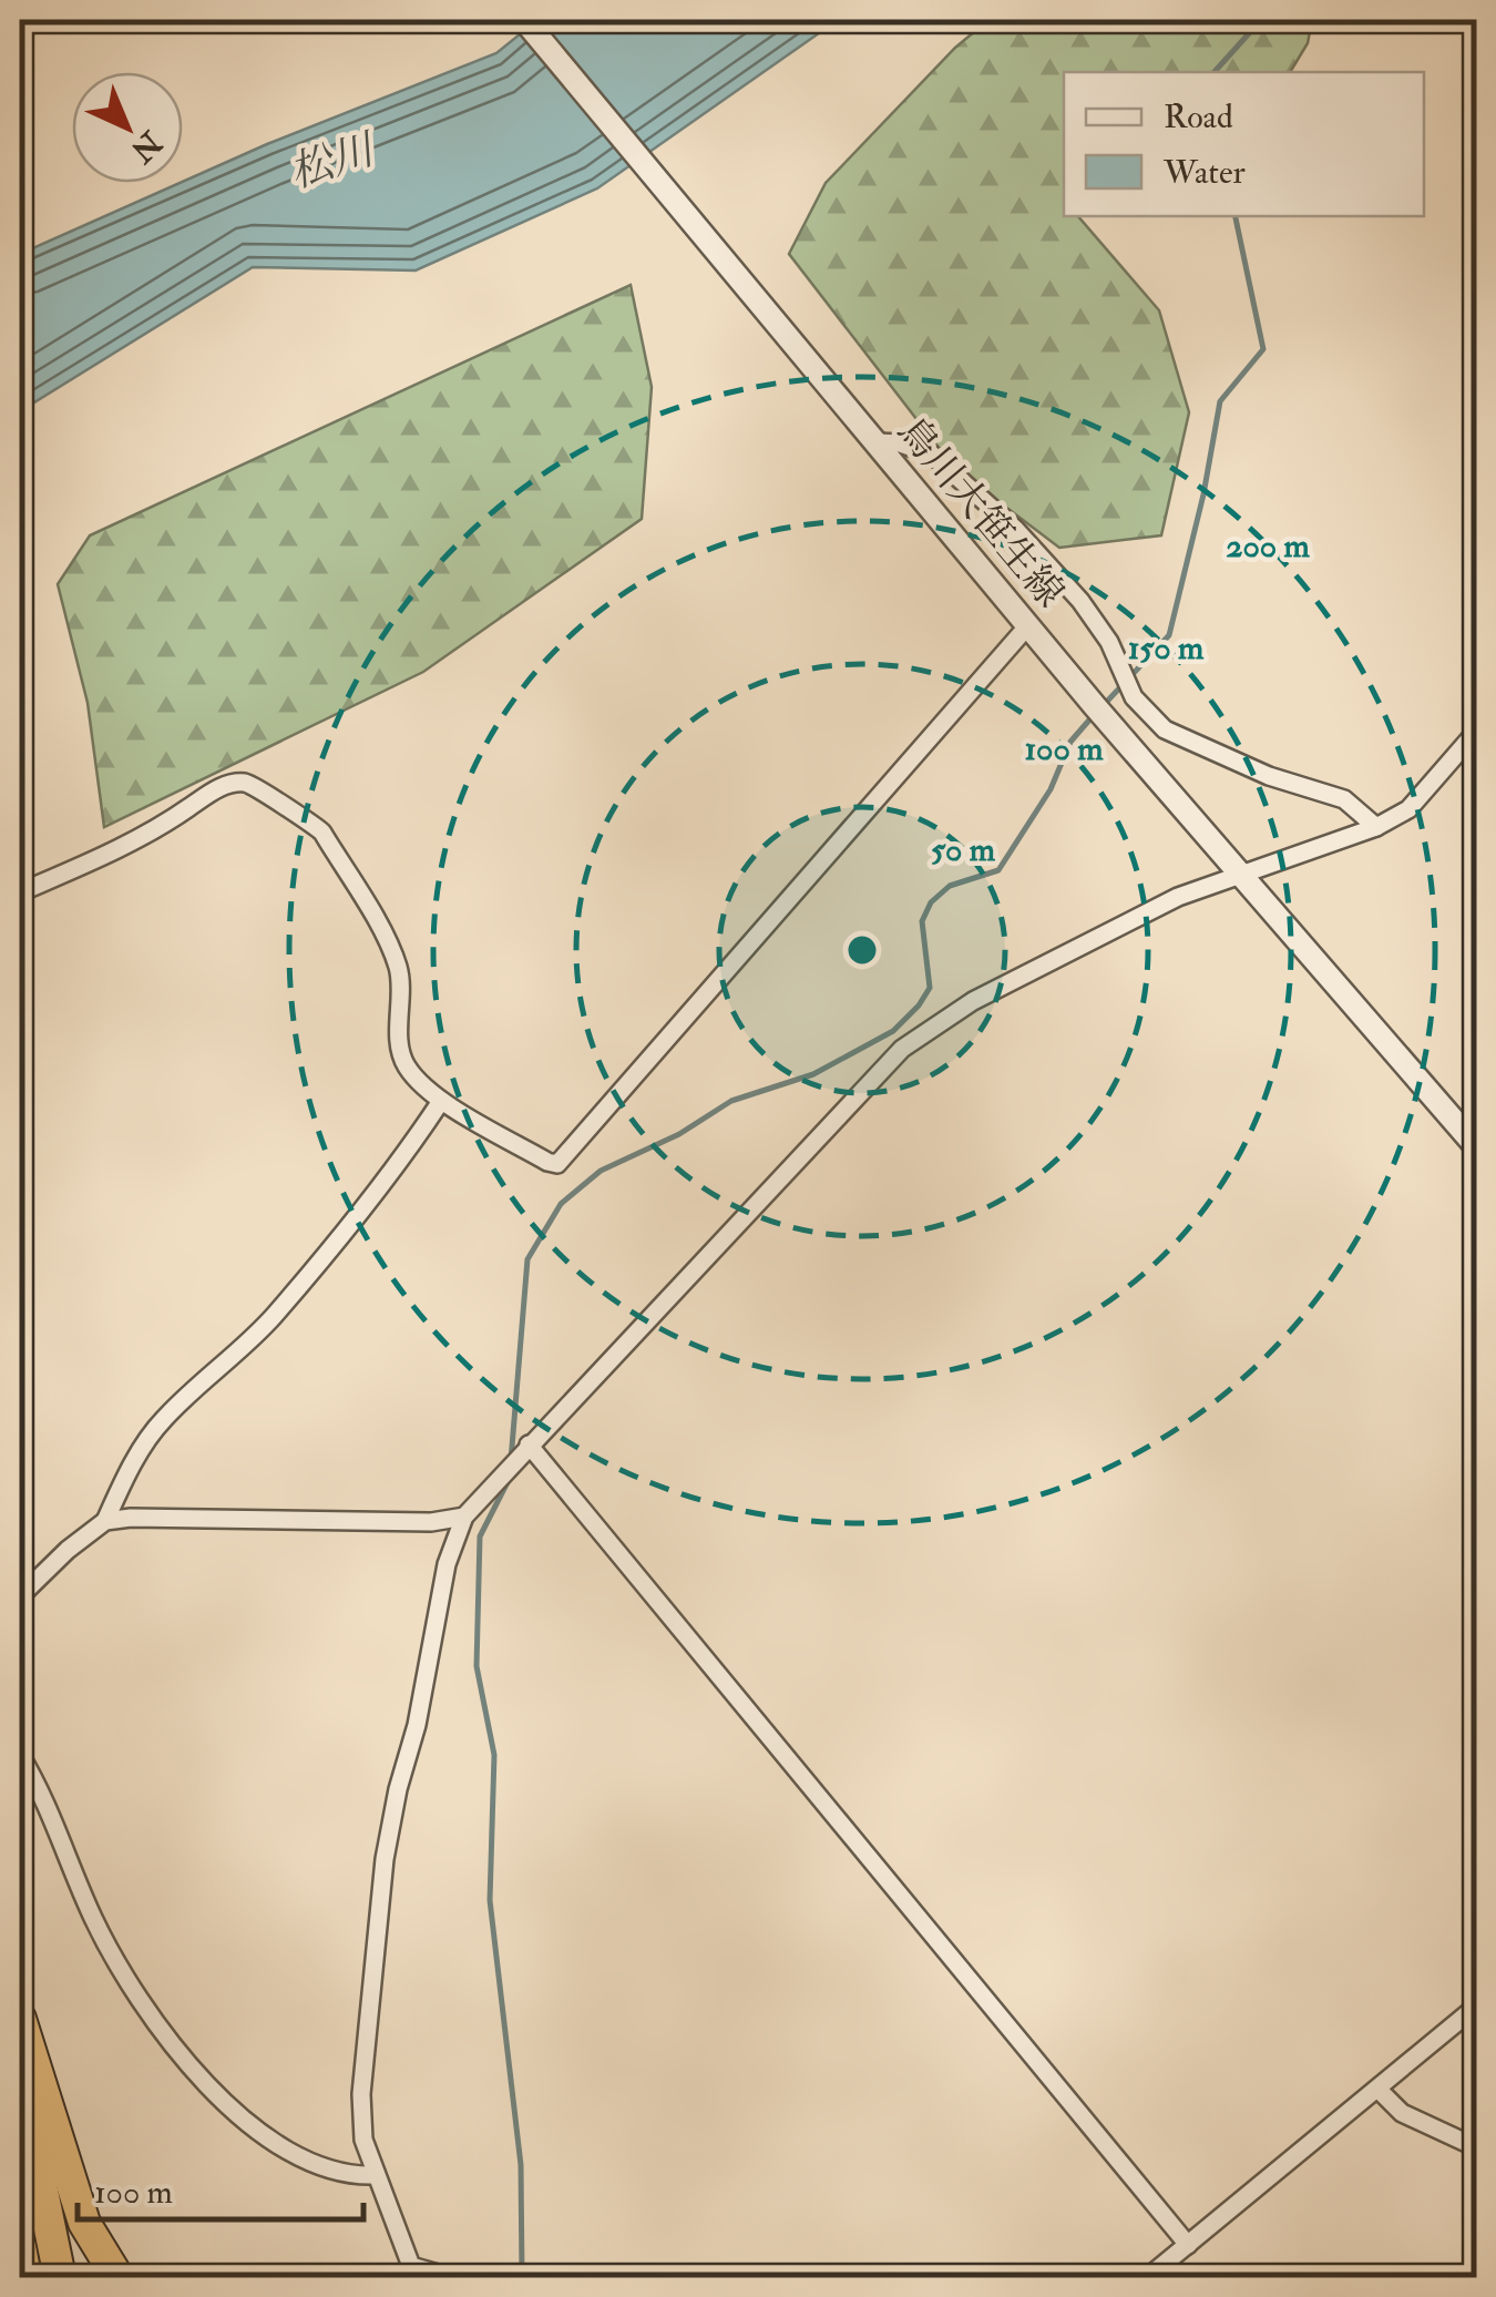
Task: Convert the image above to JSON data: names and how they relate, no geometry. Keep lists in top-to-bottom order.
{
  "streets": {
    "street": ["鳥川大笹生線"]
  },
  "water": ["松川"],
  "legend": ["Road", "Water"],
  "scale_bar": "100 m",
  "north": "bottom right",
  "rings": [
    "200 m",
    "150 m",
    "100 m",
    "50 m"
  ]
}
